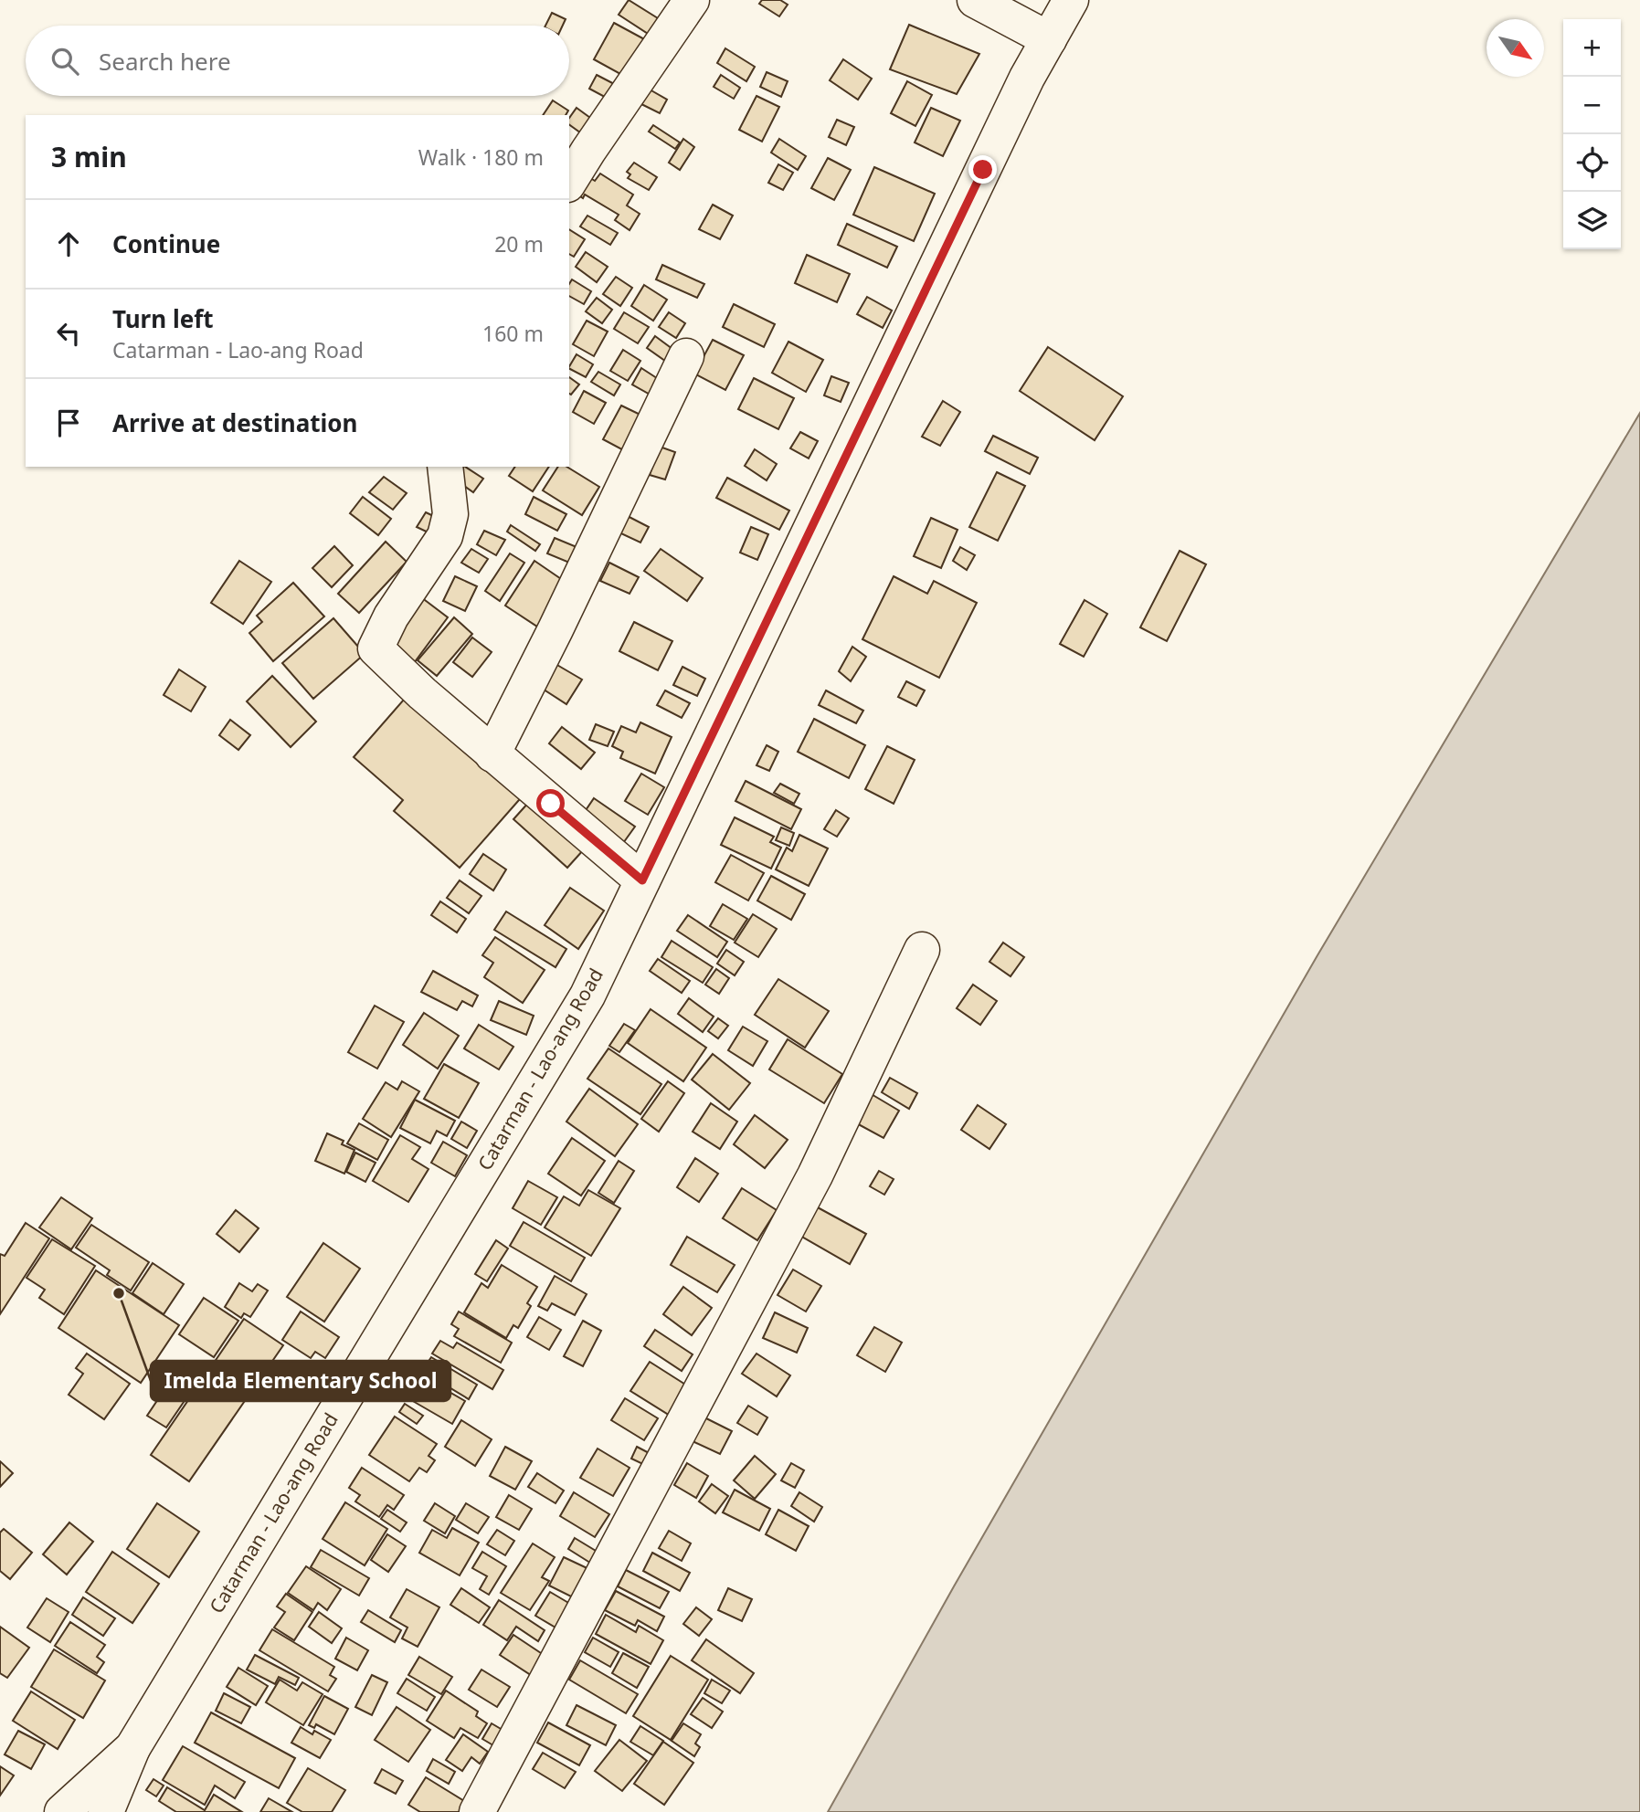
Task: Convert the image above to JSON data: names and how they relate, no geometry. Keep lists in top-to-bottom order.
{
  "streets": {
    "street": ["Catarman - Lao-ang Road"]
  },
  "places": ["Imelda Elementary School"],
  "north": "bottom right",
  "page": {
    "map_buttons": ["+", "−"],
    "search": "Search here",
    "heading": ["3 min", "Walk · 180 m"],
    "list": [
      ["Continue", "20 m"],
      ["Turn left", "Catarman - Lao-ang Road", "160 m"],
      "Arrive at destination"
    ]
  }
}
